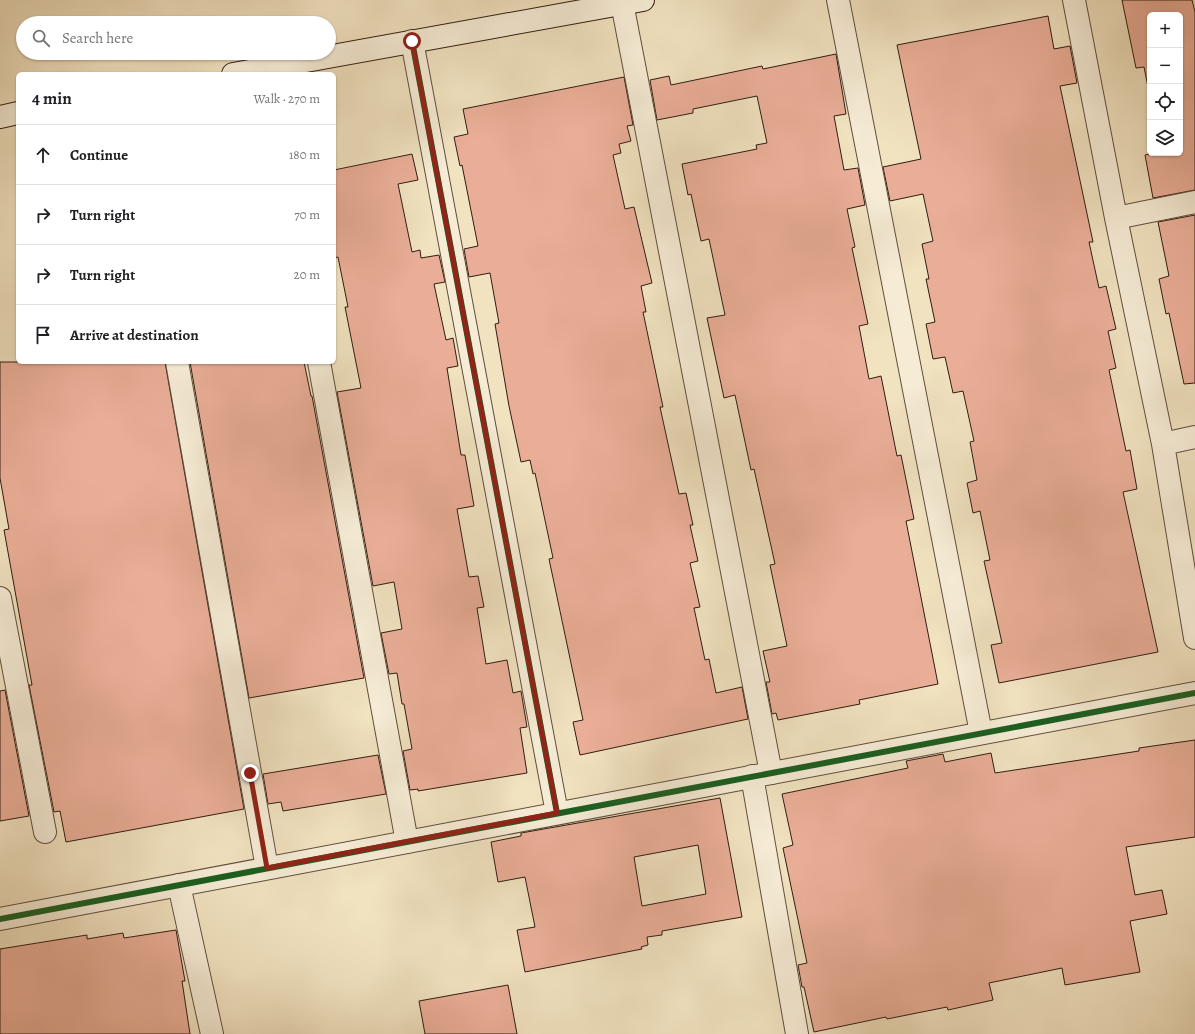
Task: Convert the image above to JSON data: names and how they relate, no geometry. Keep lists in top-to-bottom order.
{
  "page": {
    "map_buttons": ["+", "−"],
    "search": "Search here",
    "heading": ["4 min", "Walk · 270 m"],
    "list": [
      ["Continue", "180 m"],
      ["Turn right", "70 m"],
      ["Turn right", "20 m"],
      "Arrive at destination"
    ]
  }
}
